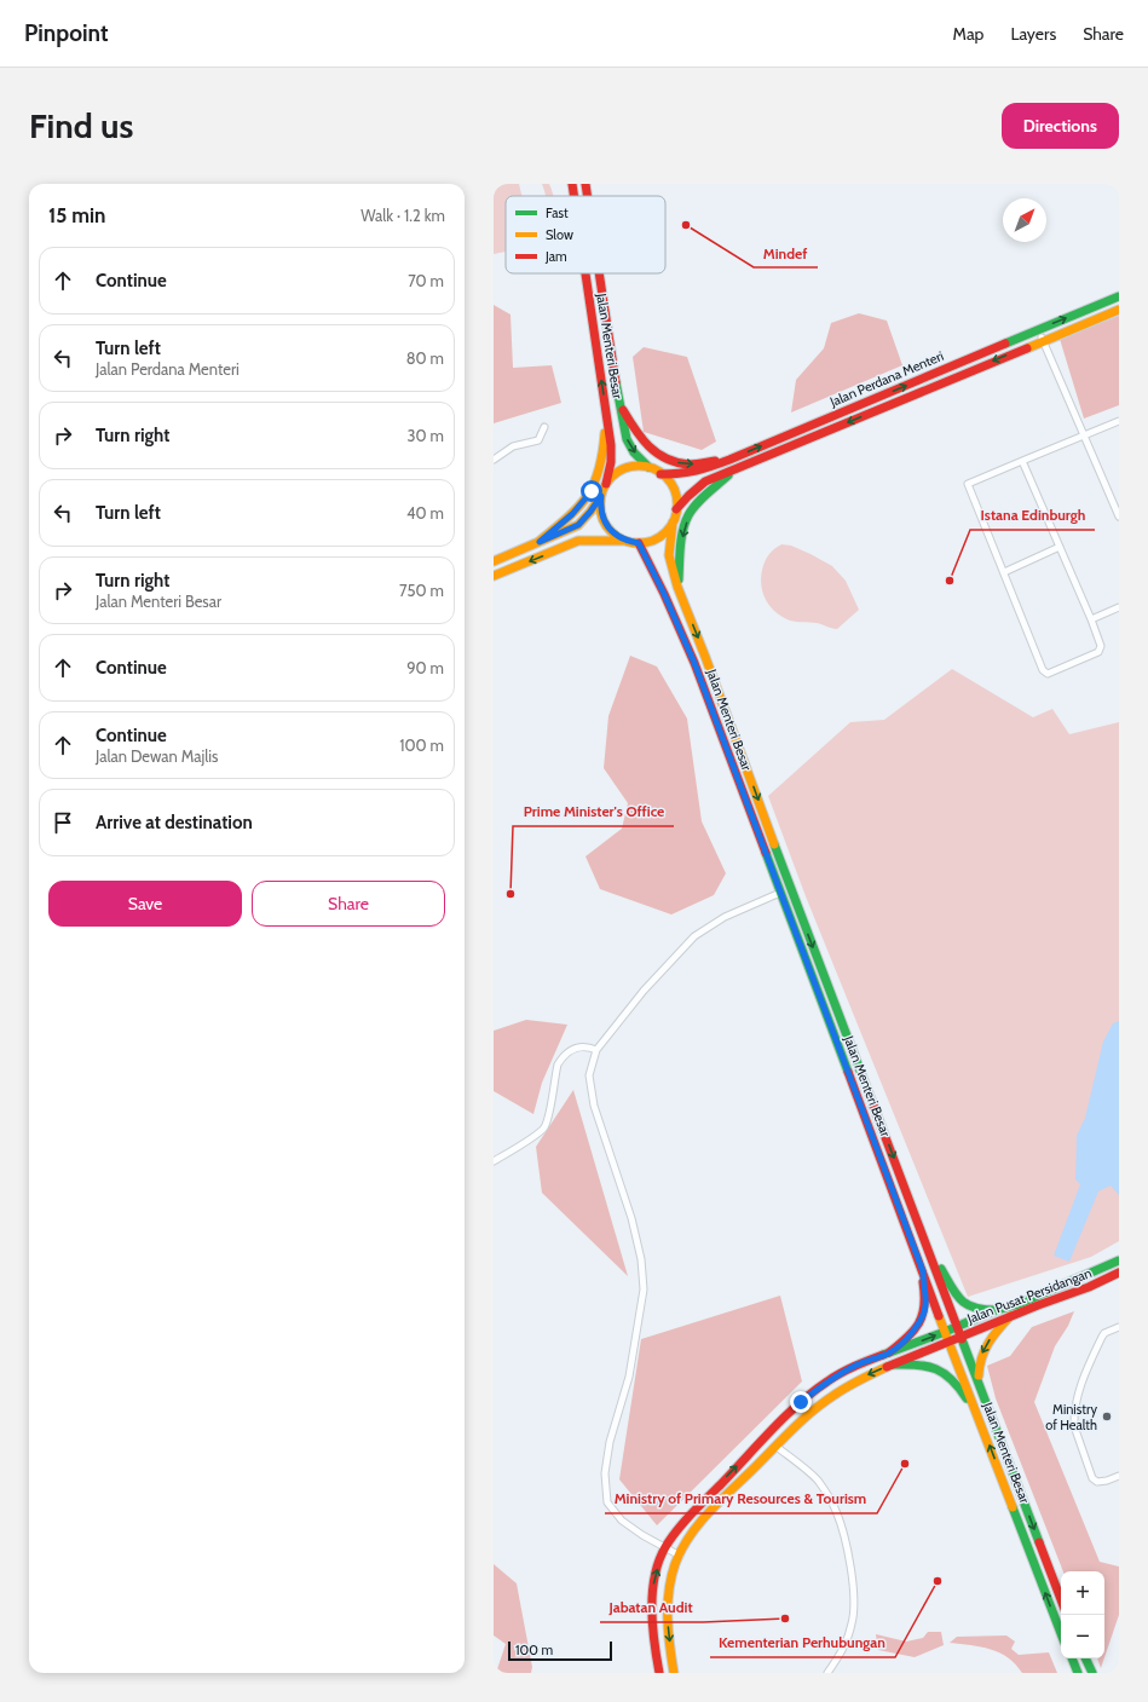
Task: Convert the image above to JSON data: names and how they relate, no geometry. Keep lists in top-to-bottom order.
{
  "streets": {
    "main road": ["Jalan Menteri Besar", "Jalan Perdana Menteri", "Jalan Pusat Persidangan"]
  },
  "crossings": [
    ["Jalan Menteri Besar", "Jalan Perdana Menteri"],
    ["Jalan Menteri Besar", "Jalan Pusat Persidangan"]
  ],
  "places": [
    "Mindef",
    "Istana Edinburgh",
    "Prime Minister's Office",
    "Ministry of Health",
    "Ministry of Primary Resources & Tourism",
    "Kementerian Perhubungan",
    "Jabatan Audit"
  ],
  "legend": ["Fast", "Slow", "Jam"],
  "scale_bar": "100 m",
  "north": "top right",
  "page": {
    "header": "Pinpoint",
    "nav": ["Map", "Layers", "Share"],
    "buttons": [
      "Directions",
      ["Save", "Share"]
    ],
    "title": "Find us",
    "heading": ["15 min", "Walk · 1.2 km"],
    "list": [
      ["Continue", "70 m"],
      ["Turn left", "Jalan Perdana Menteri", "80 m"],
      ["Turn right", "30 m"],
      ["Turn left", "40 m"],
      ["Turn right", "Jalan Menteri Besar", "750 m"],
      ["Continue", "90 m"],
      ["Continue", "Jalan Dewan Majlis", "100 m"],
      "Arrive at destination"
    ],
    "map_buttons": ["+", "−"],
    "scale": "100 m"
  }
}
